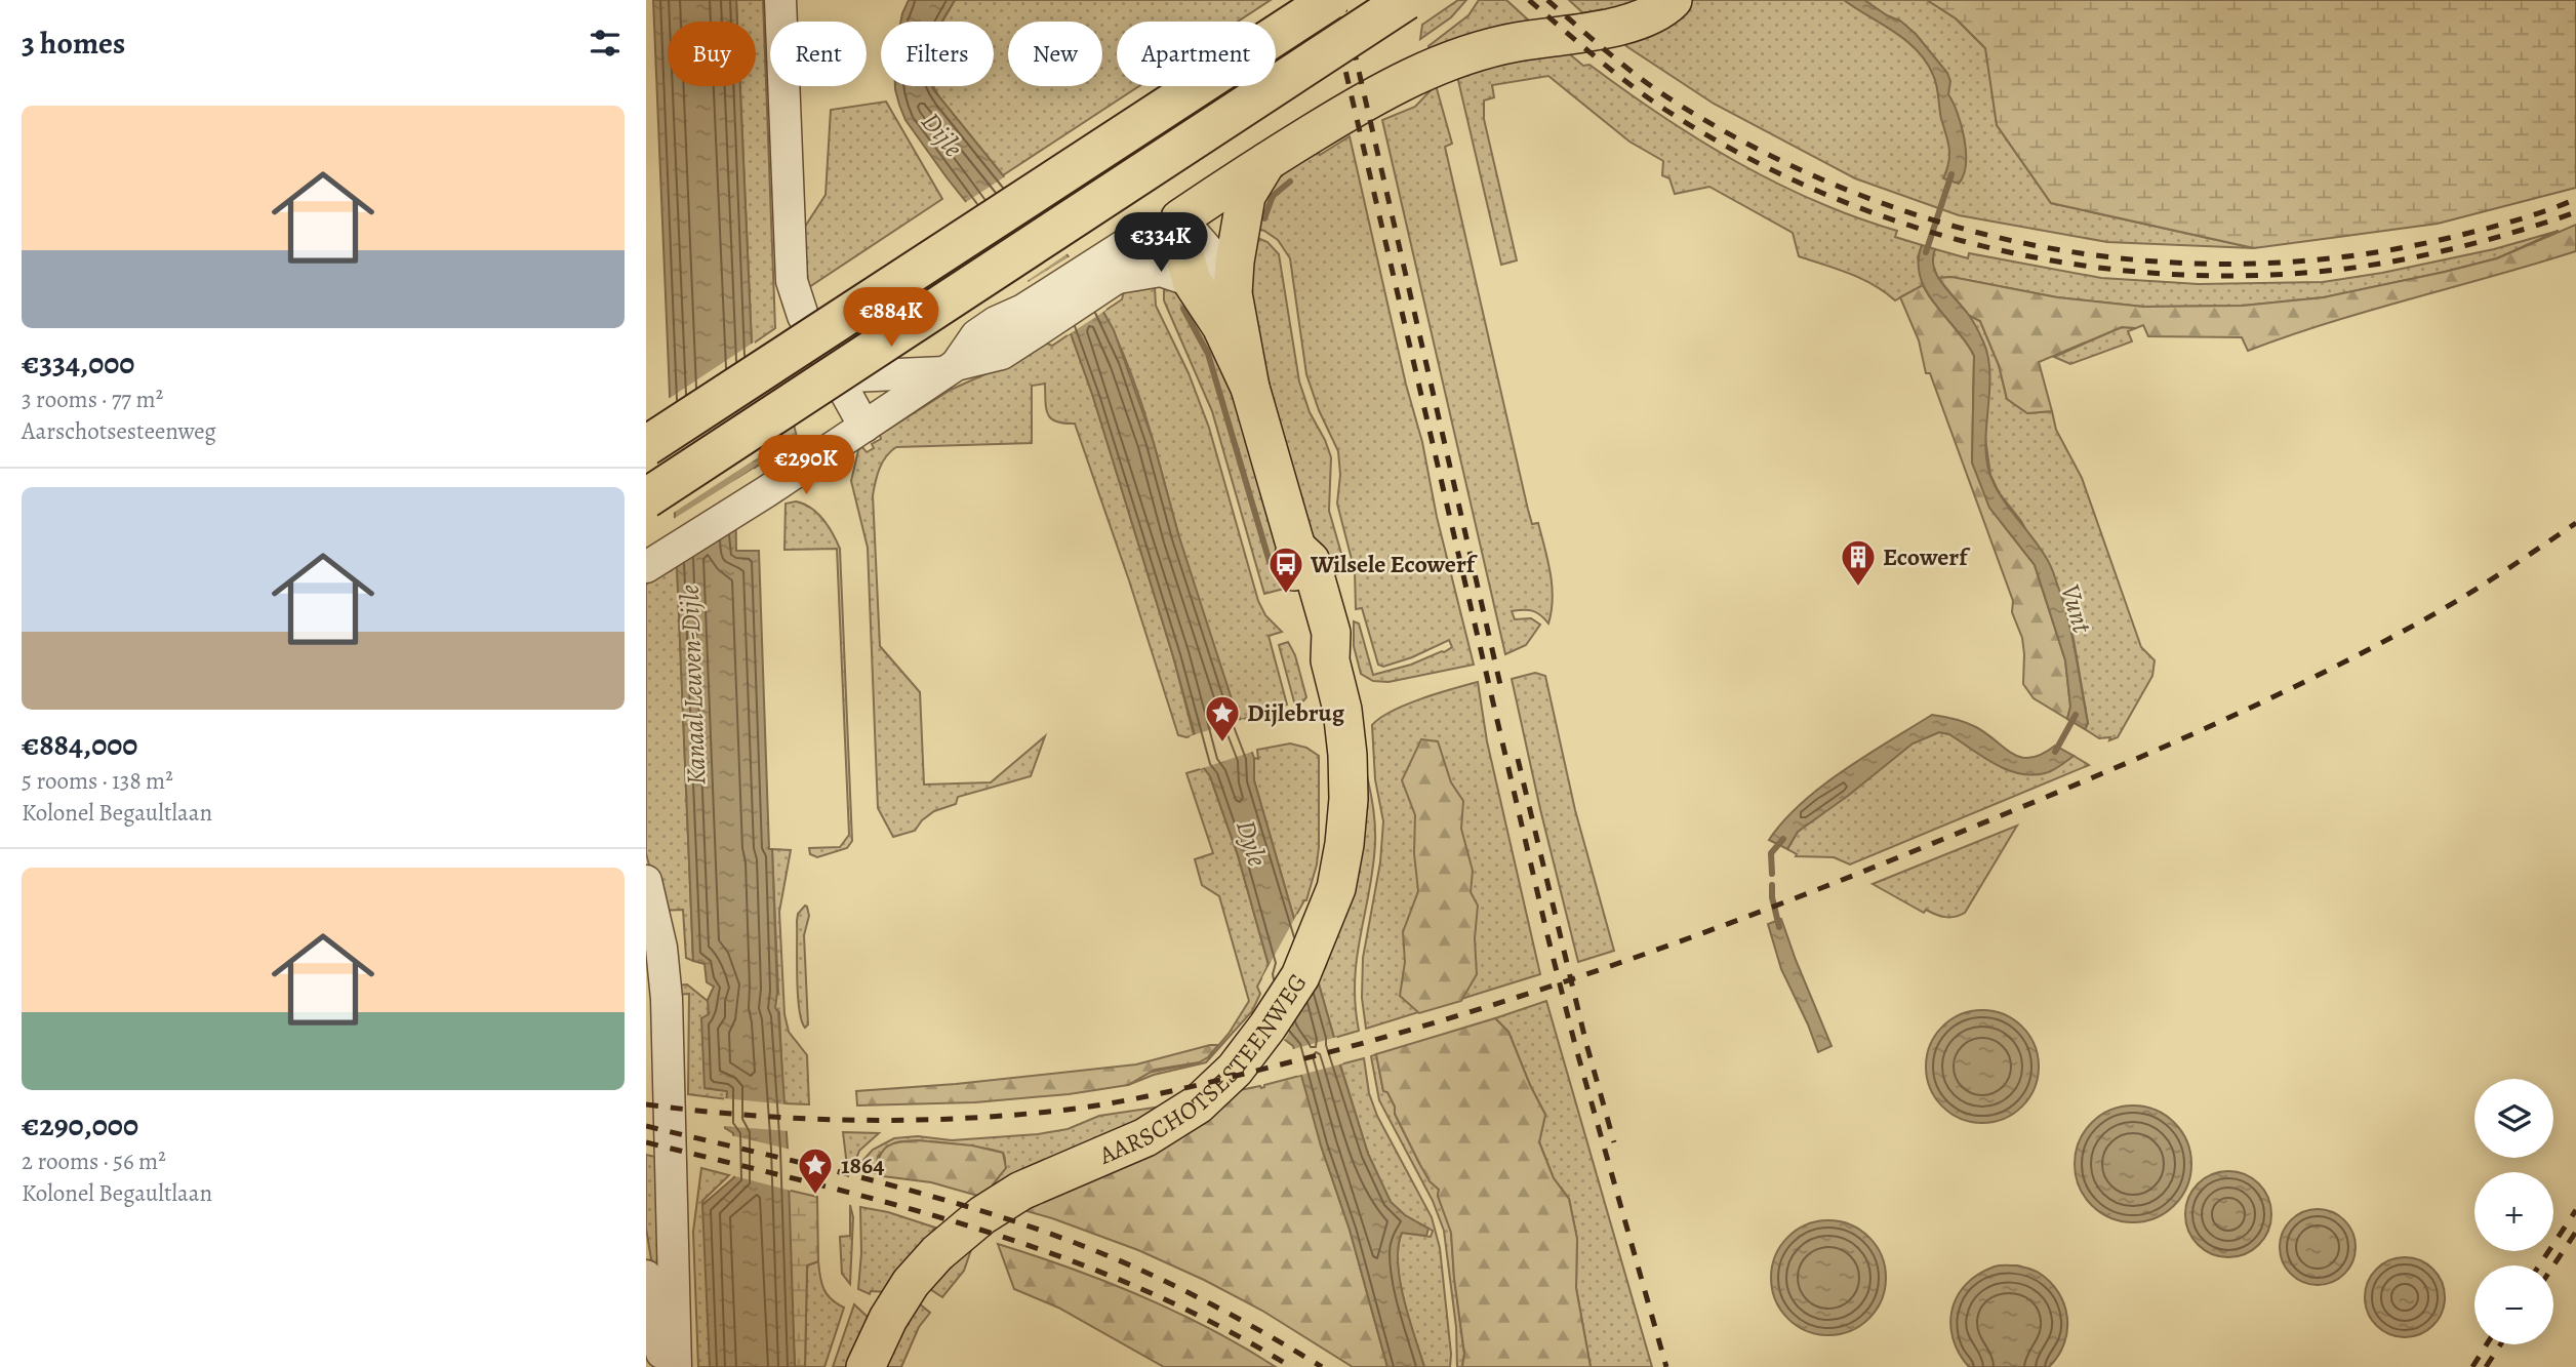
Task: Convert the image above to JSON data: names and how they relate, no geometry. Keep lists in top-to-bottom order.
{
  "streets": {
    "main road": ["AARSCHOTSESTEENWEG"]
  },
  "water": [
    "Dijle",
    "Vunt",
    "Kanaal Leuven-Dijle",
    "Dyle"
  ],
  "places": {
    "building": ["Ecowerf"],
    "bus stop": ["Wilsele Ecowerf"],
    "place": ["Dijlebrug", "1864"]
  },
  "page": {
    "heading": "3 homes",
    "chip": [
      "Buy",
      "Rent",
      "Filters",
      "New",
      "Apartment"
    ],
    "list": [
      {
        "name": "€334,000",
        "note": "3 rooms · 77 m² · Aarschotsesteenweg"
      },
      {
        "name": "€884,000",
        "note": "5 rooms · 138 m² · Kolonel Begaultlaan"
      },
      {
        "name": "€290,000",
        "note": "2 rooms · 56 m² · Kolonel Begaultlaan"
      }
    ],
    "price": ["€334K", "€884K", "€290K"],
    "map_buttons": ["+", "−"]
  }
}
